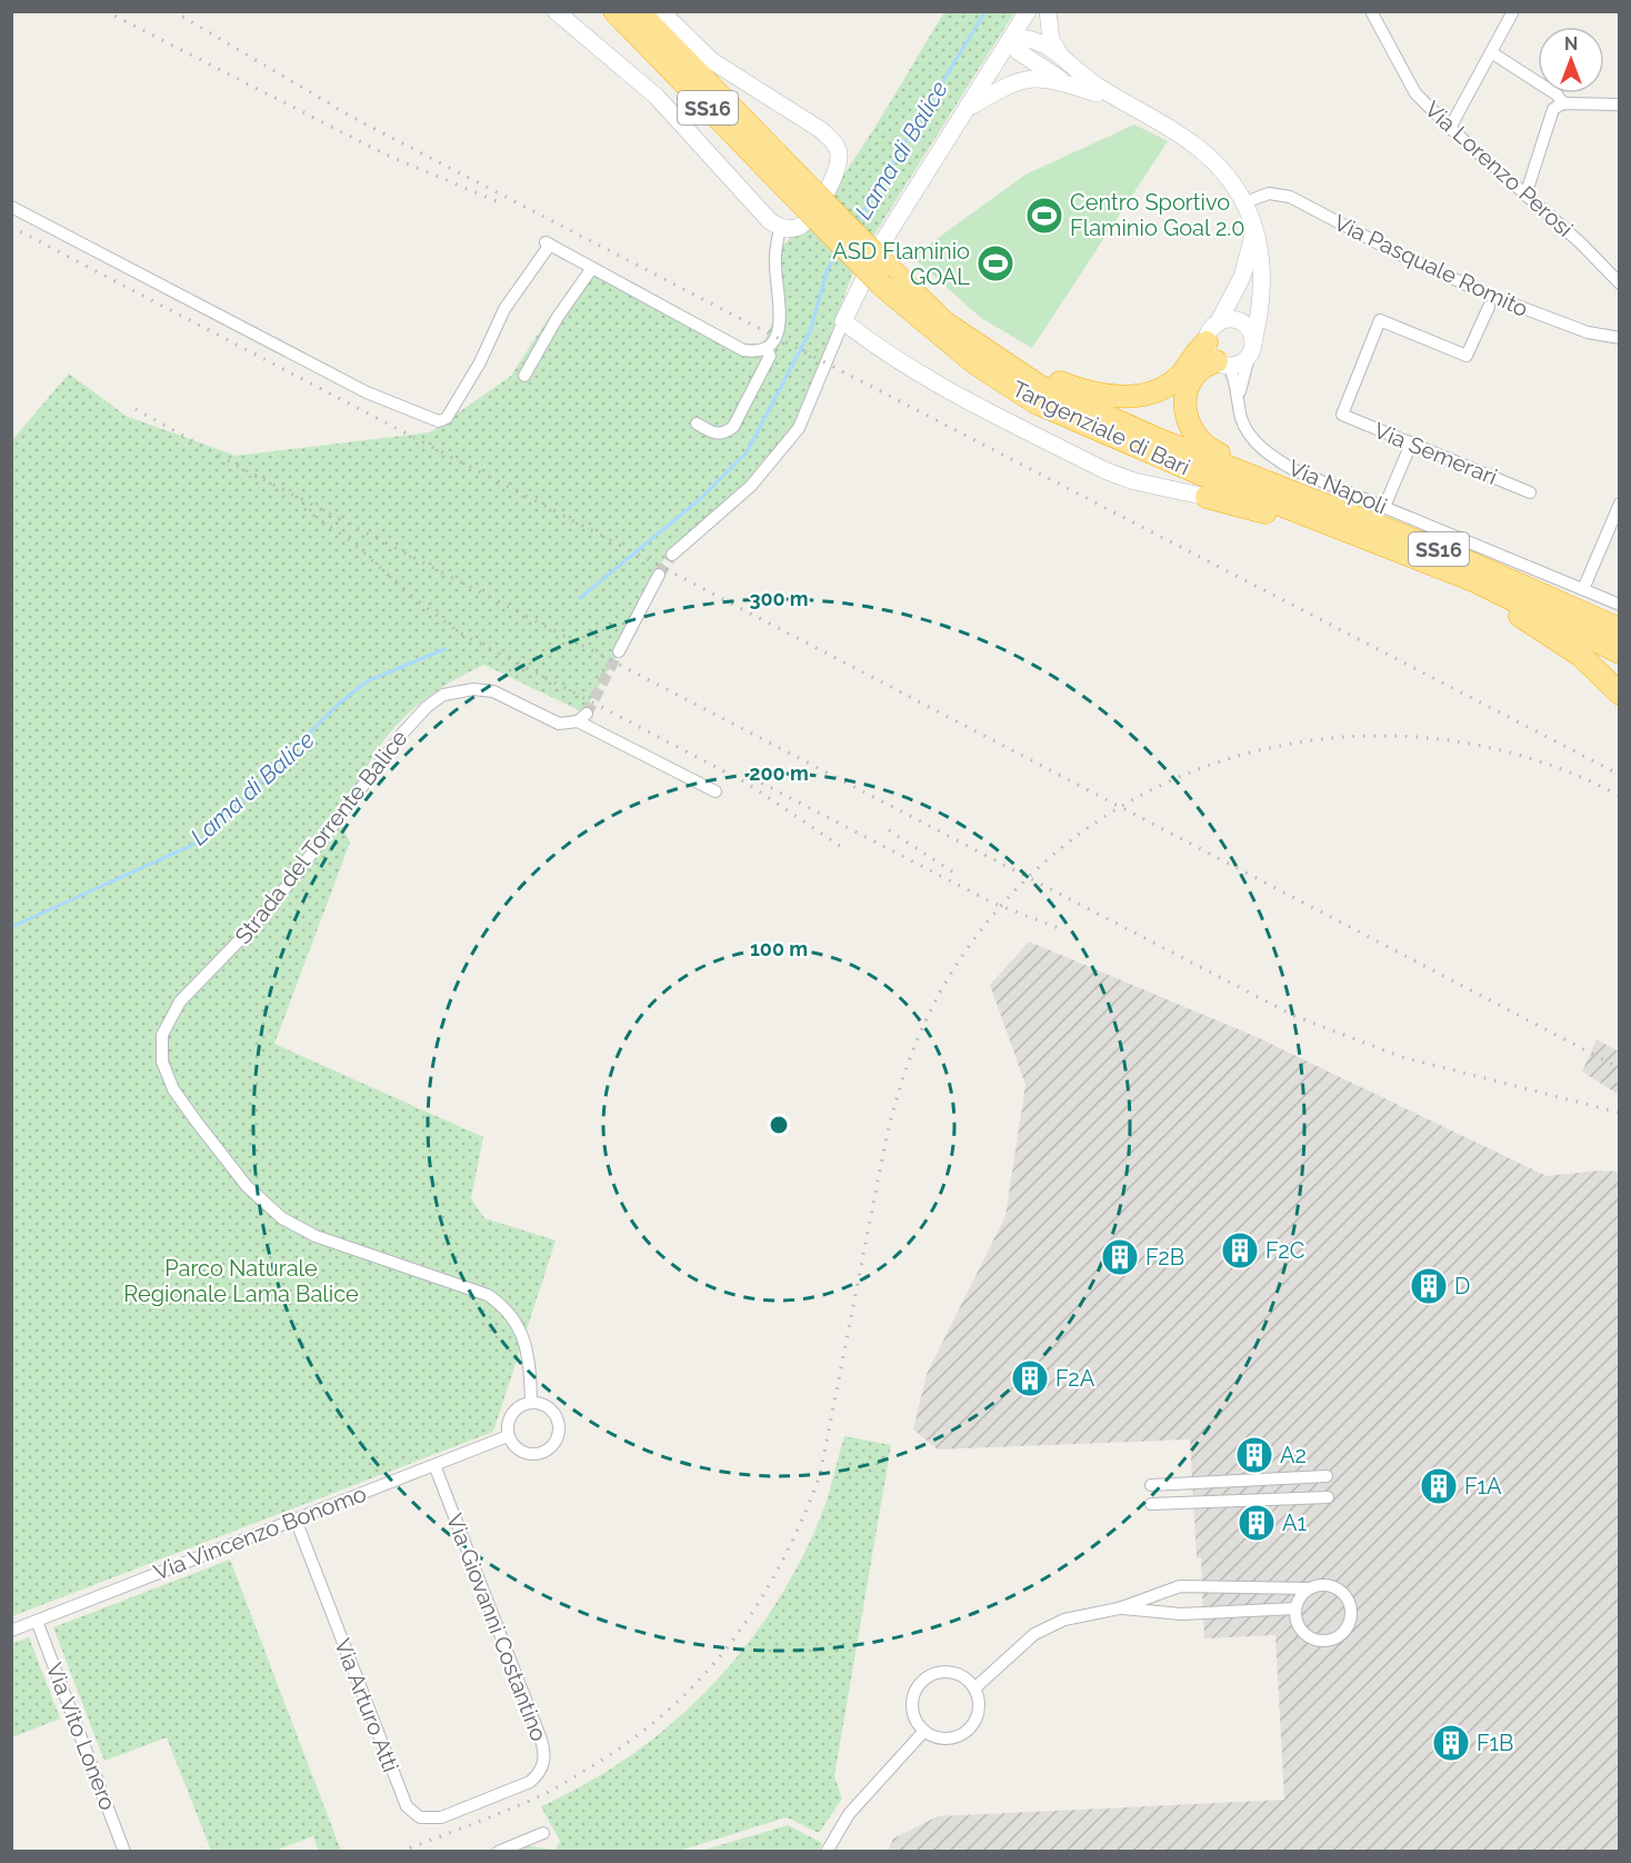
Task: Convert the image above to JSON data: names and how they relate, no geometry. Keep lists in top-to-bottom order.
{
  "streets": {
    "highway": ["SS16", "Tangenziale di Bari"],
    "street": [
      "Via Lorenzo Perosi",
      "Via Pasquale Romito",
      "Via Semerari",
      "Via Napoli",
      "Strada del Torrente Balice",
      "Via Vincenzo Bonomo",
      "Via Giovanni Costantino",
      "Via Arturo Atti",
      "Via Vito Lonero"
    ]
  },
  "crossings": [
    ["Tangenziale di Bari", "Via Napoli"],
    ["Strada del Torrente Balice", "Via Vincenzo Bonomo"],
    ["Via Vincenzo Bonomo", "Via Giovanni Costantino"],
    ["Via Vincenzo Bonomo", "Via Arturo Atti"],
    ["Via Vincenzo Bonomo", "Via Vito Lonero"],
    ["Via Giovanni Costantino", "Via Arturo Atti"]
  ],
  "water": ["Lama di Balice"],
  "parks": ["Parco Naturale Regionale Lama Balice"],
  "places": {
    "sports": ["Centro Sportivo Flaminio Goal 2.0", "ASD Flaminio GOAL"],
    "building": [
      "F2C",
      "F2B",
      "D",
      "F2A",
      "A2",
      "F1A",
      "A1",
      "F1B"
    ]
  },
  "north": "top",
  "rings": ["300 m", "200 m", "100 m"]
}
